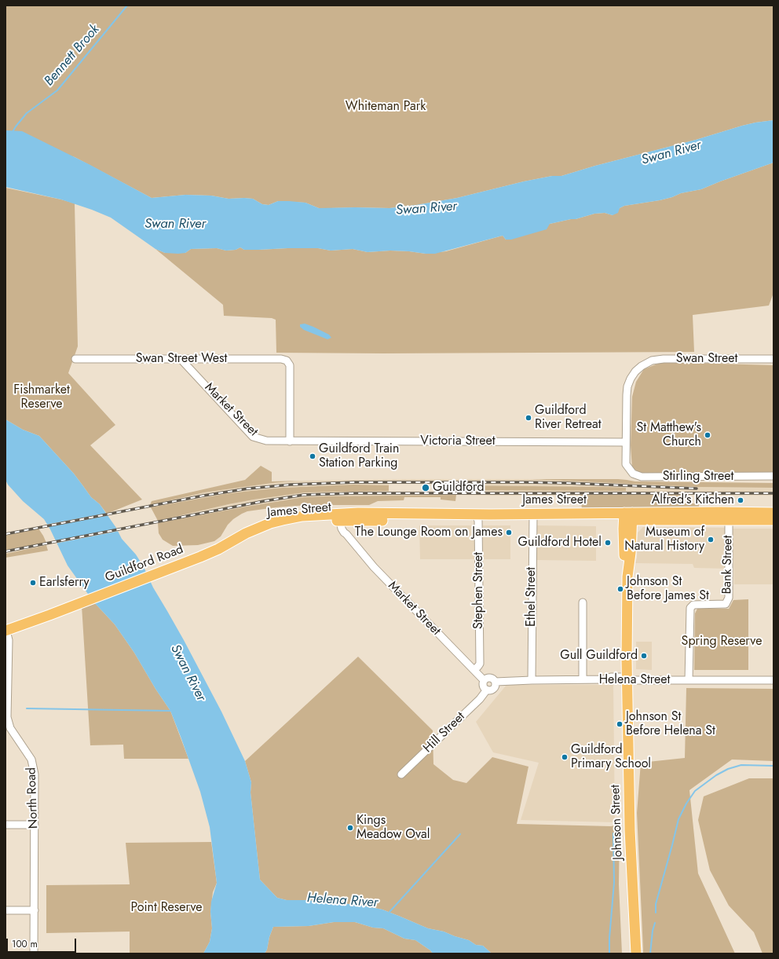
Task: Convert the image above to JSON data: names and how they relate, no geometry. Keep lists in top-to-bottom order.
{
  "streets": {
    "highway": ["James Street", "Guildford Road", "Johnson Street"],
    "street": [
      "Swan Street West",
      "Swan Street",
      "Market Street",
      "Victoria Street",
      "Stirling Street",
      "Bank Street",
      "Stephen Street",
      "Ethel Street",
      "Helena Street",
      "Hill Street",
      "North Road"
    ]
  },
  "crossings": [
    ["Swan Street West", "Market Street"],
    ["Swan Street West", "Victoria Street"],
    ["Swan Street", "Victoria Street"],
    ["Swan Street", "Stirling Street"],
    ["Market Street", "Victoria Street"],
    ["Market Street", "James Street"],
    ["Market Street", "Stephen Street"],
    ["Market Street", "Helena Street"],
    ["Market Street", "Hill Street"],
    ["Victoria Street", "Stirling Street"],
    ["James Street", "Guildford Road"],
    ["James Street", "Bank Street"],
    ["James Street", "Stephen Street"],
    ["James Street", "Ethel Street"],
    ["James Street", "Johnson Street"],
    ["Guildford Road", "North Road"],
    ["Bank Street", "Helena Street"],
    ["Ethel Street", "Helena Street"],
    ["Helena Street", "Hill Street"],
    ["Helena Street", "Johnson Street"]
  ],
  "water": ["Bennett Brook", "Swan River", "Helena River"],
  "parks": [
    "Whiteman Park",
    "Fishmarket Reserve",
    "Spring Reserve",
    "Point Reserve"
  ],
  "places": [
    "Guildford River Retreat",
    "St Matthew's Church",
    "Guildford Train Station Parking",
    "Guildford",
    "Alfred's Kitchen",
    "The Lounge Room on James",
    "Museum of Natural History",
    "Guildford Hotel",
    "Earlsferry",
    "Johnson St Before James St",
    "Gull Guildford",
    "Johnson St Before Helena St",
    "Guildford Primary School",
    "Kings Meadow Oval"
  ],
  "scale_bar": "100 m"
}
